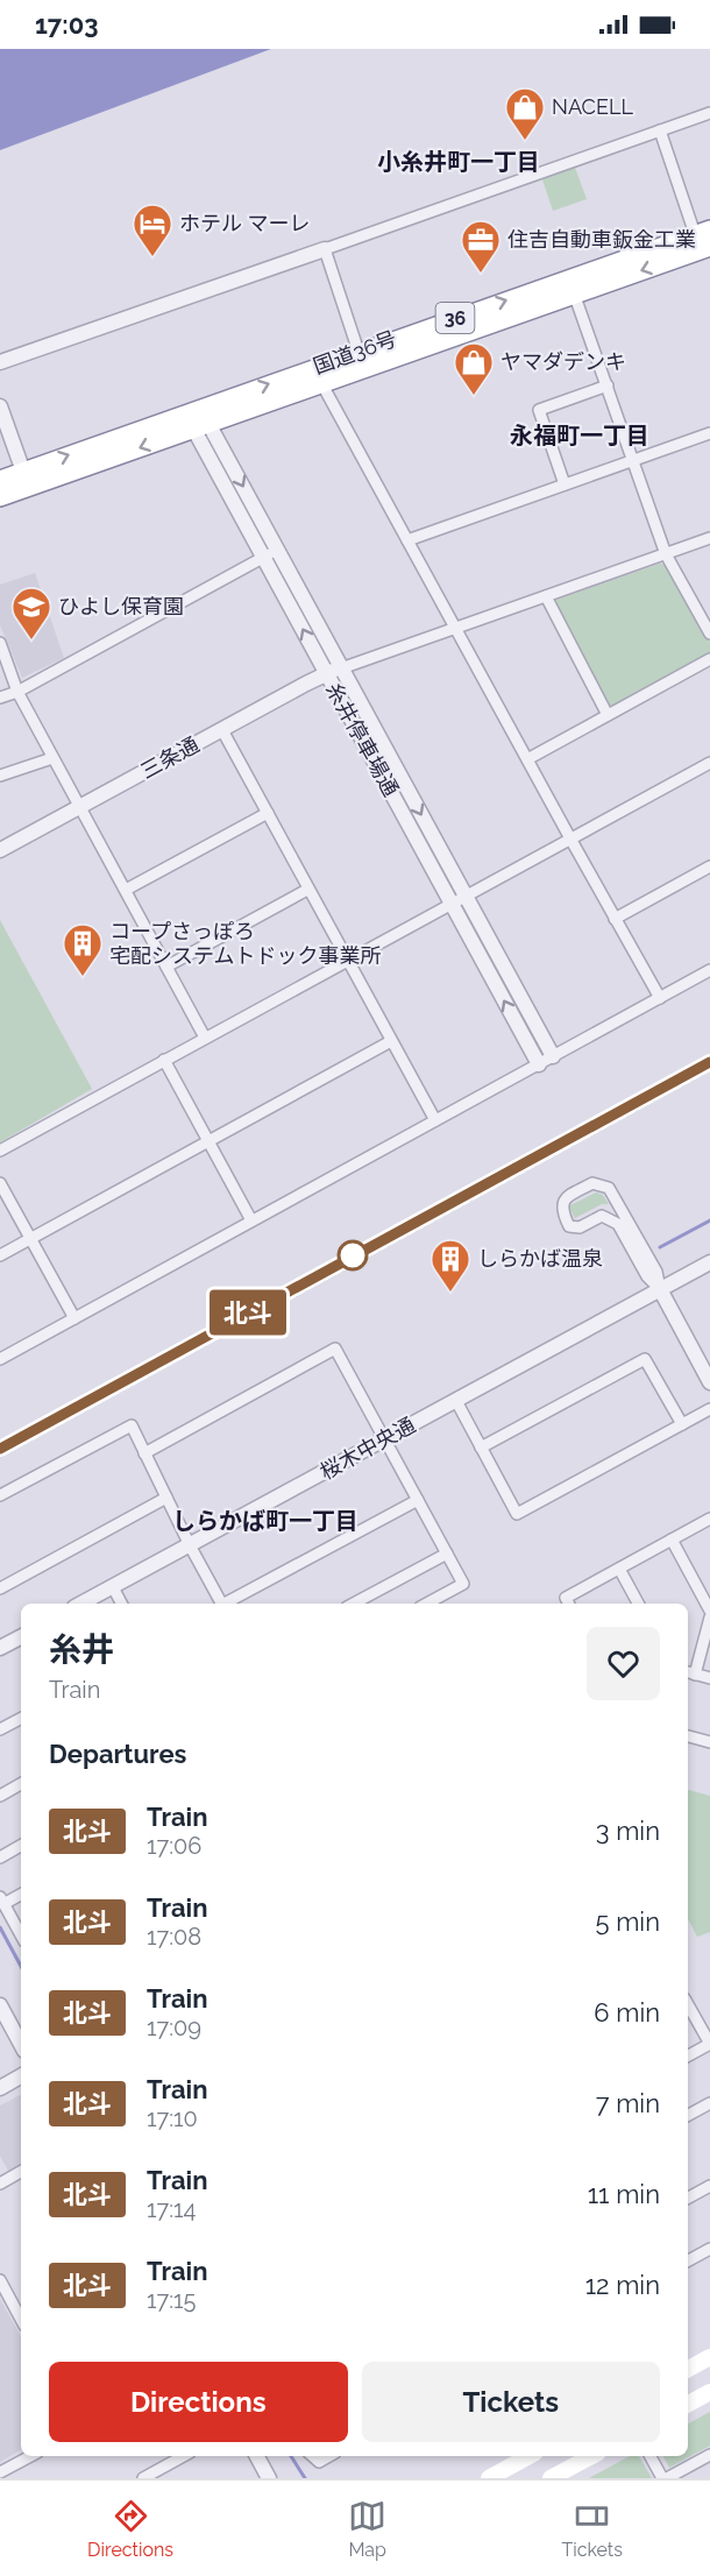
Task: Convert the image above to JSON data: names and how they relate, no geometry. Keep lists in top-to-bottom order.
{
  "streets": {
    "highway": ["36", "国道36号"],
    "street": ["糸井停車場通", "三条通", "桜木中央通"]
  },
  "crossings": [
    ["国道36号", "糸井停車場通"],
    ["糸井停車場通", "三条通"]
  ],
  "districts": ["小糸井町一丁目", "永福町一丁目", "しらかば町一丁目"],
  "places": {
    "shop": ["NACELL", "ヤマダデンキ"],
    "hotel": ["ホテル マーレ"],
    "office": ["住吉自動車鈑金工業"],
    "school or university": ["ひよし保育園"],
    "building": ["コープさっぽろ 宅配システムトドック事業所", "しらかば温泉"]
  },
  "page": {
    "status": "17:03",
    "on_map": "北斗",
    "heading": [
      ["糸井", "Train"],
      "Departures"
    ],
    "list": [
      {
        "mark": "北斗",
        "name": "Train",
        "note": "17:06",
        "value": "3 min"
      },
      {
        "mark": "北斗",
        "name": "Train",
        "note": "17:08",
        "value": "5 min"
      },
      {
        "mark": "北斗",
        "name": "Train",
        "note": "17:09",
        "value": "6 min"
      },
      {
        "mark": "北斗",
        "name": "Train",
        "note": "17:10",
        "value": "7 min"
      },
      {
        "mark": "北斗",
        "name": "Train",
        "note": "17:14",
        "value": "11 min"
      },
      {
        "mark": "北斗",
        "name": "Train",
        "note": "17:15",
        "value": "12 min"
      }
    ],
    "buttons": ["Directions", "Tickets"],
    "tabs": ["Directions", "Map", "Tickets"]
  }
}
